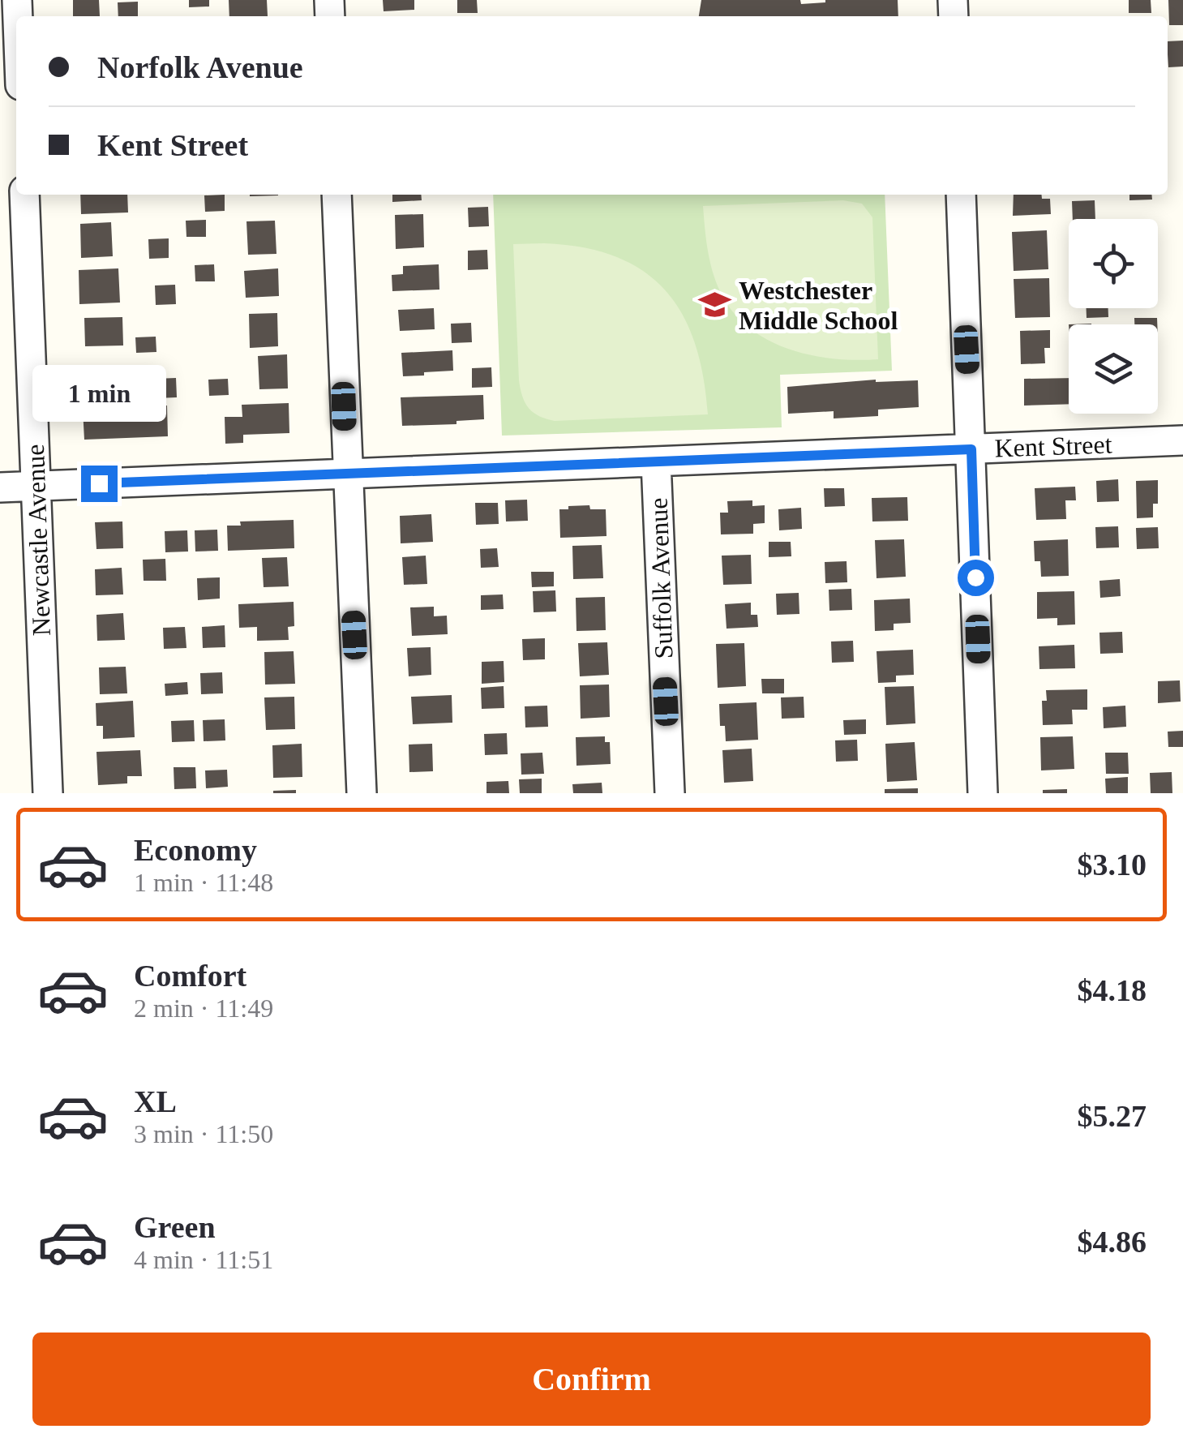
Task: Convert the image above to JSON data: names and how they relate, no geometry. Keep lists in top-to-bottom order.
{
  "streets": {
    "street": ["Kent Street", "Newcastle Avenue", "Suffolk Avenue"]
  },
  "crossings": [
    ["Kent Street", "Newcastle Avenue"],
    ["Kent Street", "Suffolk Avenue"]
  ],
  "places": {
    "school or university": ["Westchester Middle School"]
  },
  "page": {
    "banner": ["Norfolk Avenue", "Kent Street"],
    "bubble": "1 min",
    "list": [
      {
        "name": "Economy",
        "note": "1 min · 11:48",
        "value": "$3.10"
      },
      {
        "name": "Comfort",
        "note": "2 min · 11:49",
        "value": "$4.18"
      },
      {
        "name": "XL",
        "note": "3 min · 11:50",
        "value": "$5.27"
      },
      {
        "name": "Green",
        "note": "4 min · 11:51",
        "value": "$4.86"
      }
    ],
    "buttons": "Confirm"
  }
}
